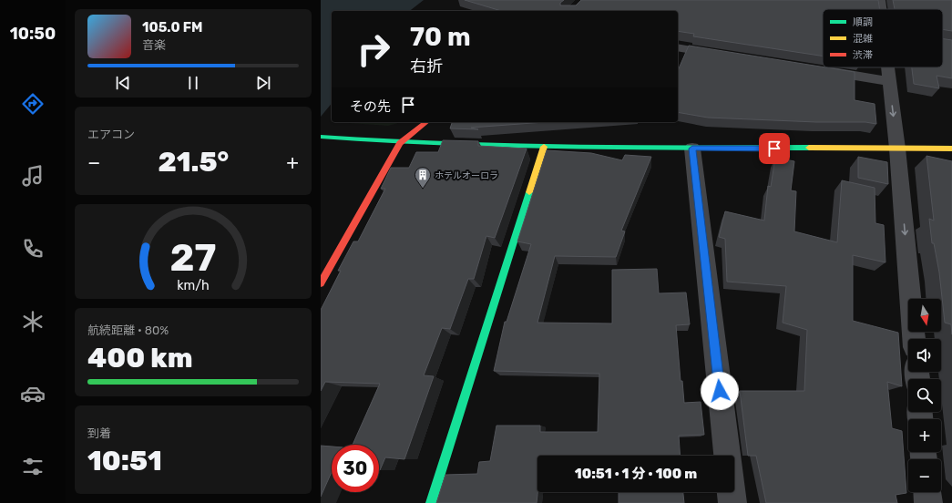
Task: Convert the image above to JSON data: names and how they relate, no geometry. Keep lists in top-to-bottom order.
{
  "places": {
    "building": ["ホテルオーロラ"]
  },
  "legend": ["順調", "混雑", "渋滞"],
  "north": "bottom",
  "page": {
    "tabs": "10:50",
    "turn": ["70 m", "右折"],
    "song": ["105.0 FM", "音楽"],
    "then": "その先",
    "tile": [
      "エアコン",
      ["航続距離 · 80%", "400 km"],
      ["到着", "10:51"]
    ],
    "heat": ["−", "21.5°", "+"],
    "map_buttons": ["+", "−"],
    "limit": "30",
    "trip": "10:51 · 1 分 · 100 m",
    "gauge": ["27", "km/h"]
  }
}
